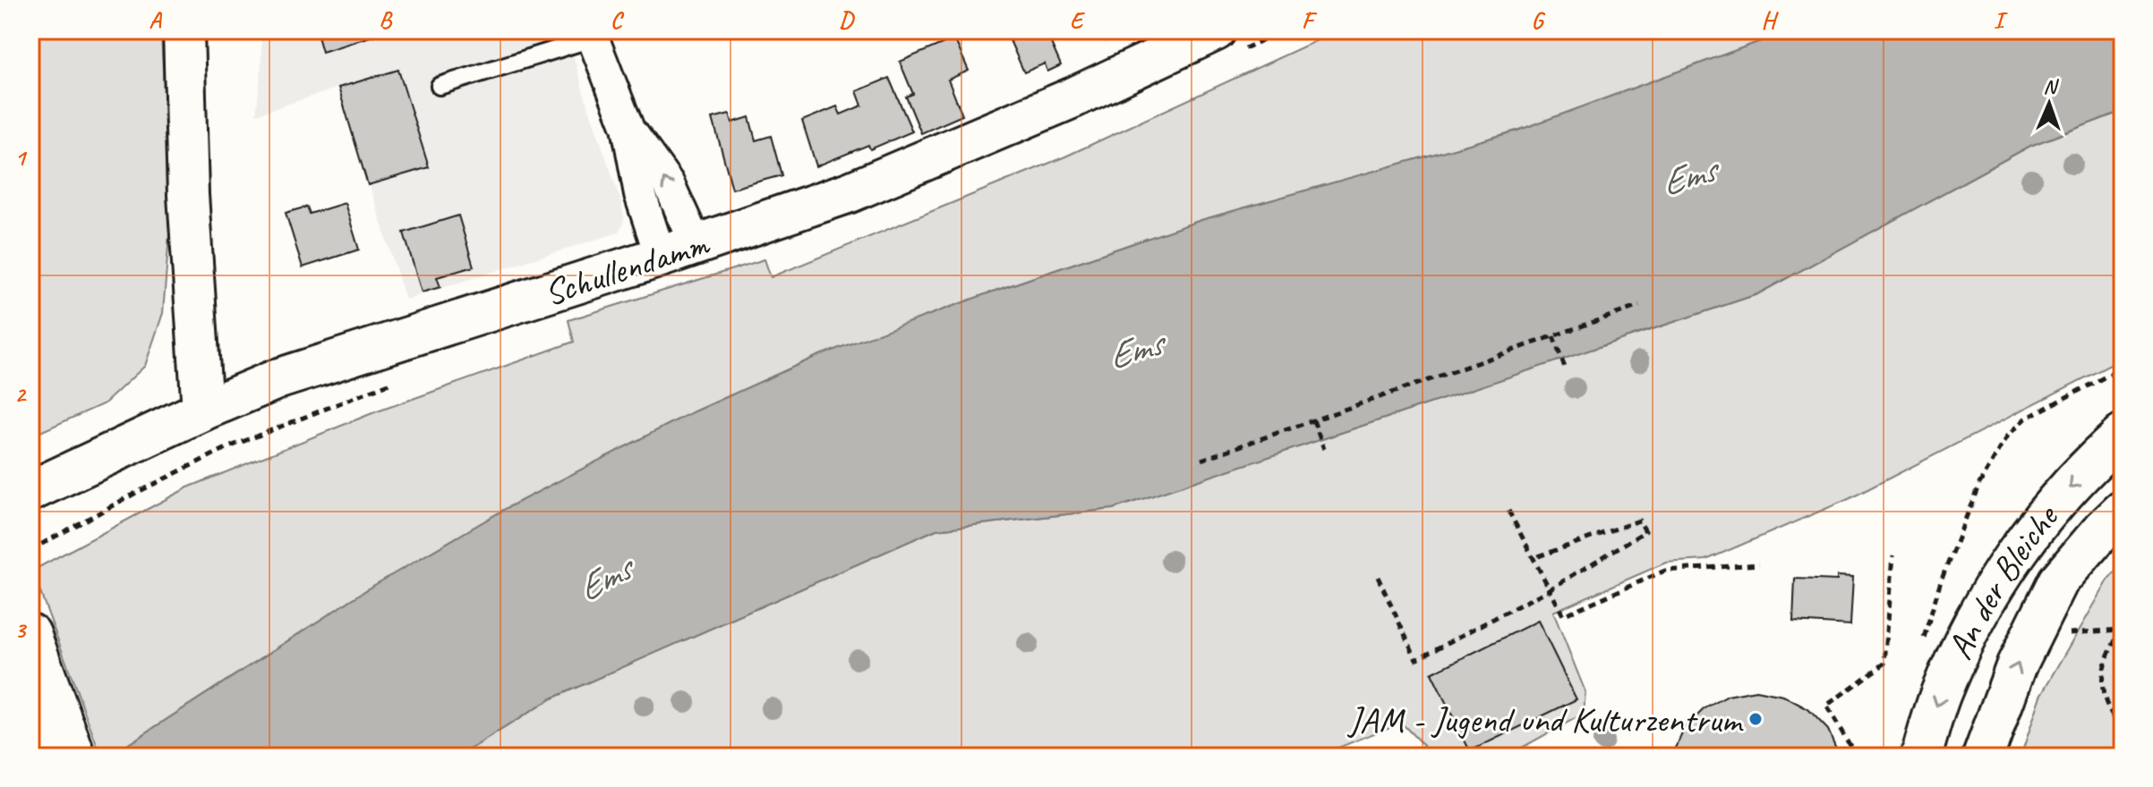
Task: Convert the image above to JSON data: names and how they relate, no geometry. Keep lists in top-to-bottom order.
{
  "streets": {
    "main road": ["Schullendamm", "An der Bleiche"]
  },
  "water": ["Ems"],
  "places": ["JAM - Jugend und Kulturzentrum"],
  "north": "top",
  "grid": {
    "columns": [
      "A",
      "B",
      "C",
      "D",
      "E",
      "F",
      "G",
      "H",
      "I"
    ],
    "rows": ["1", "2", "3"]
  }
}
